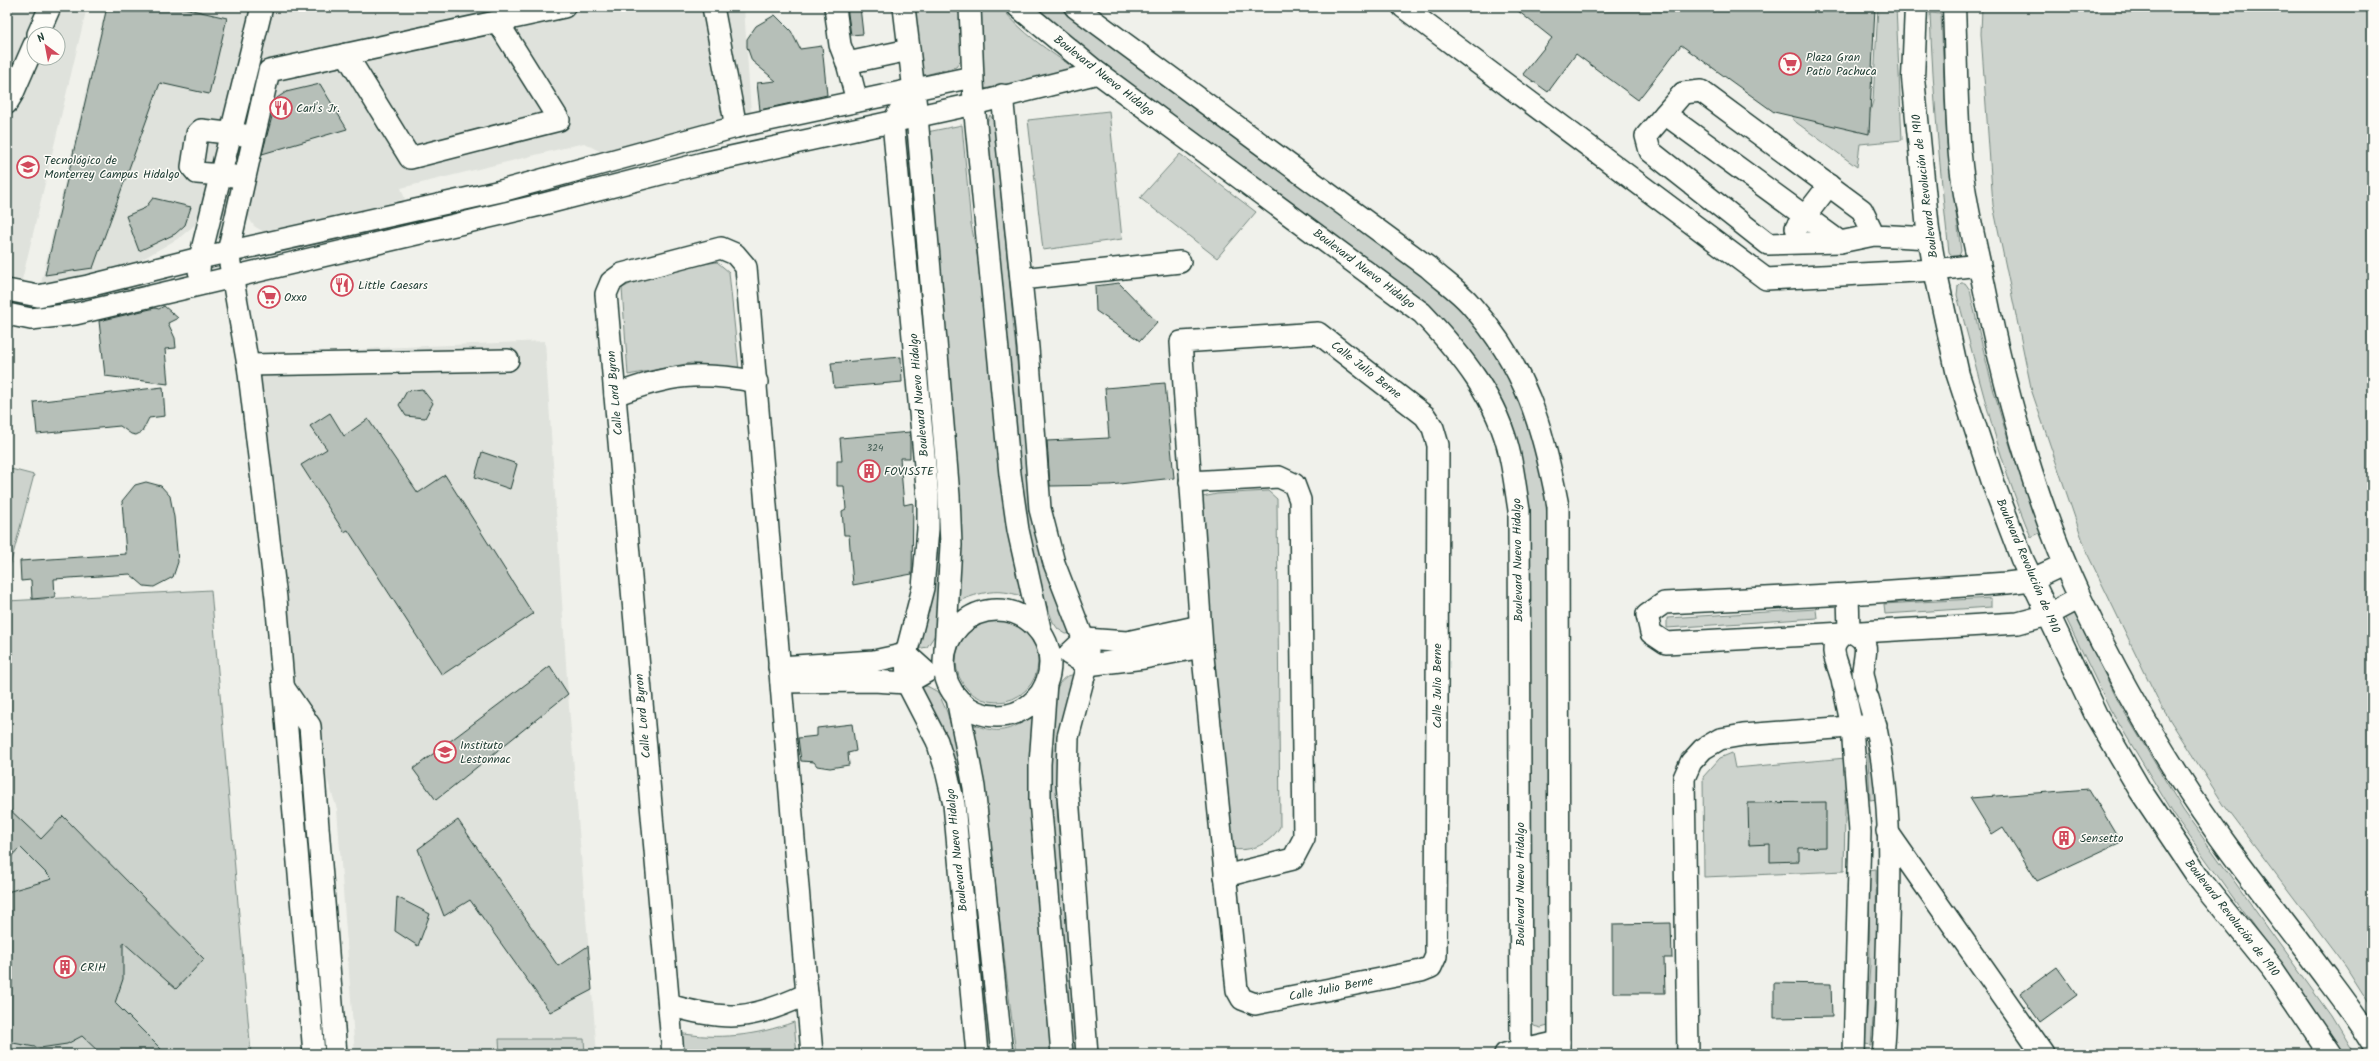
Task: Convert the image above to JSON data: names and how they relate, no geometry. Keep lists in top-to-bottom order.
{
  "streets": {
    "main road": ["Boulevard Revolución de 1910"],
    "street": ["Boulevard Nuevo Hidalgo", "Calle Julio Berne", "Calle Lord Byron"]
  },
  "places": {
    "supermarket": ["Plaza Gran Patio Pachuca", "Oxxo"],
    "restaurant": ["Carl's Jr.", "Little Caesars"],
    "school or university": ["Tecnológico de Monterrey Campus Hidalgo", "Instituto Lestonnac"],
    "building": ["FOVISSTE", "Sensetto", "CRIH"]
  },
  "house_numbers": ["324"],
  "north": "top left"
}
